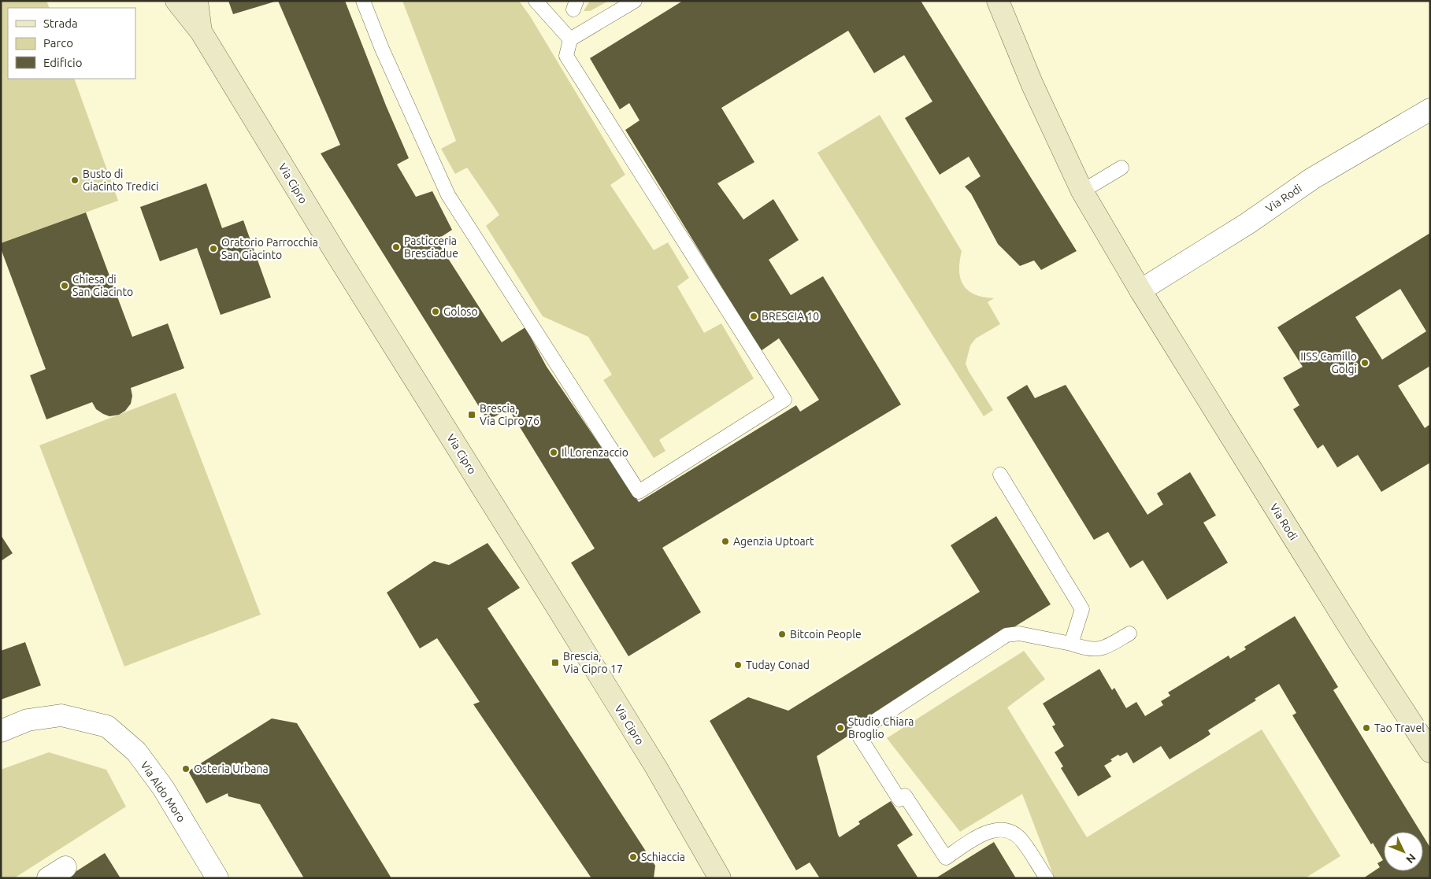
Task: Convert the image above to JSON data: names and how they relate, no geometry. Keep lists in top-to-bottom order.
{
  "streets": {
    "street": ["Via Cipro", "Via Rodi", "Via Aldo Moro"]
  },
  "places": {
    "other": [
      "Busto di Giacinto Tredici",
      "Pasticceria Bresciadue",
      "Oratorio Parrocchia San Giacinto",
      "Chiesa di San Giacinto",
      "Goloso",
      "BRESCIA 10",
      "IISS Camillo Golgi",
      "Il Lorenzaccio",
      "Agenzia Uptoart",
      "Bitcoin People",
      "Tuday Conad",
      "Studio Chiara Broglio",
      "Tao Travel",
      "Osteria Urbana",
      "Schiaccia"
    ],
    "transit": ["Brescia, Via Cipro 76", "Brescia, Via Cipro 17"]
  },
  "legend": ["Strada", "Parco", "Edificio"],
  "north": "bottom right"
}
